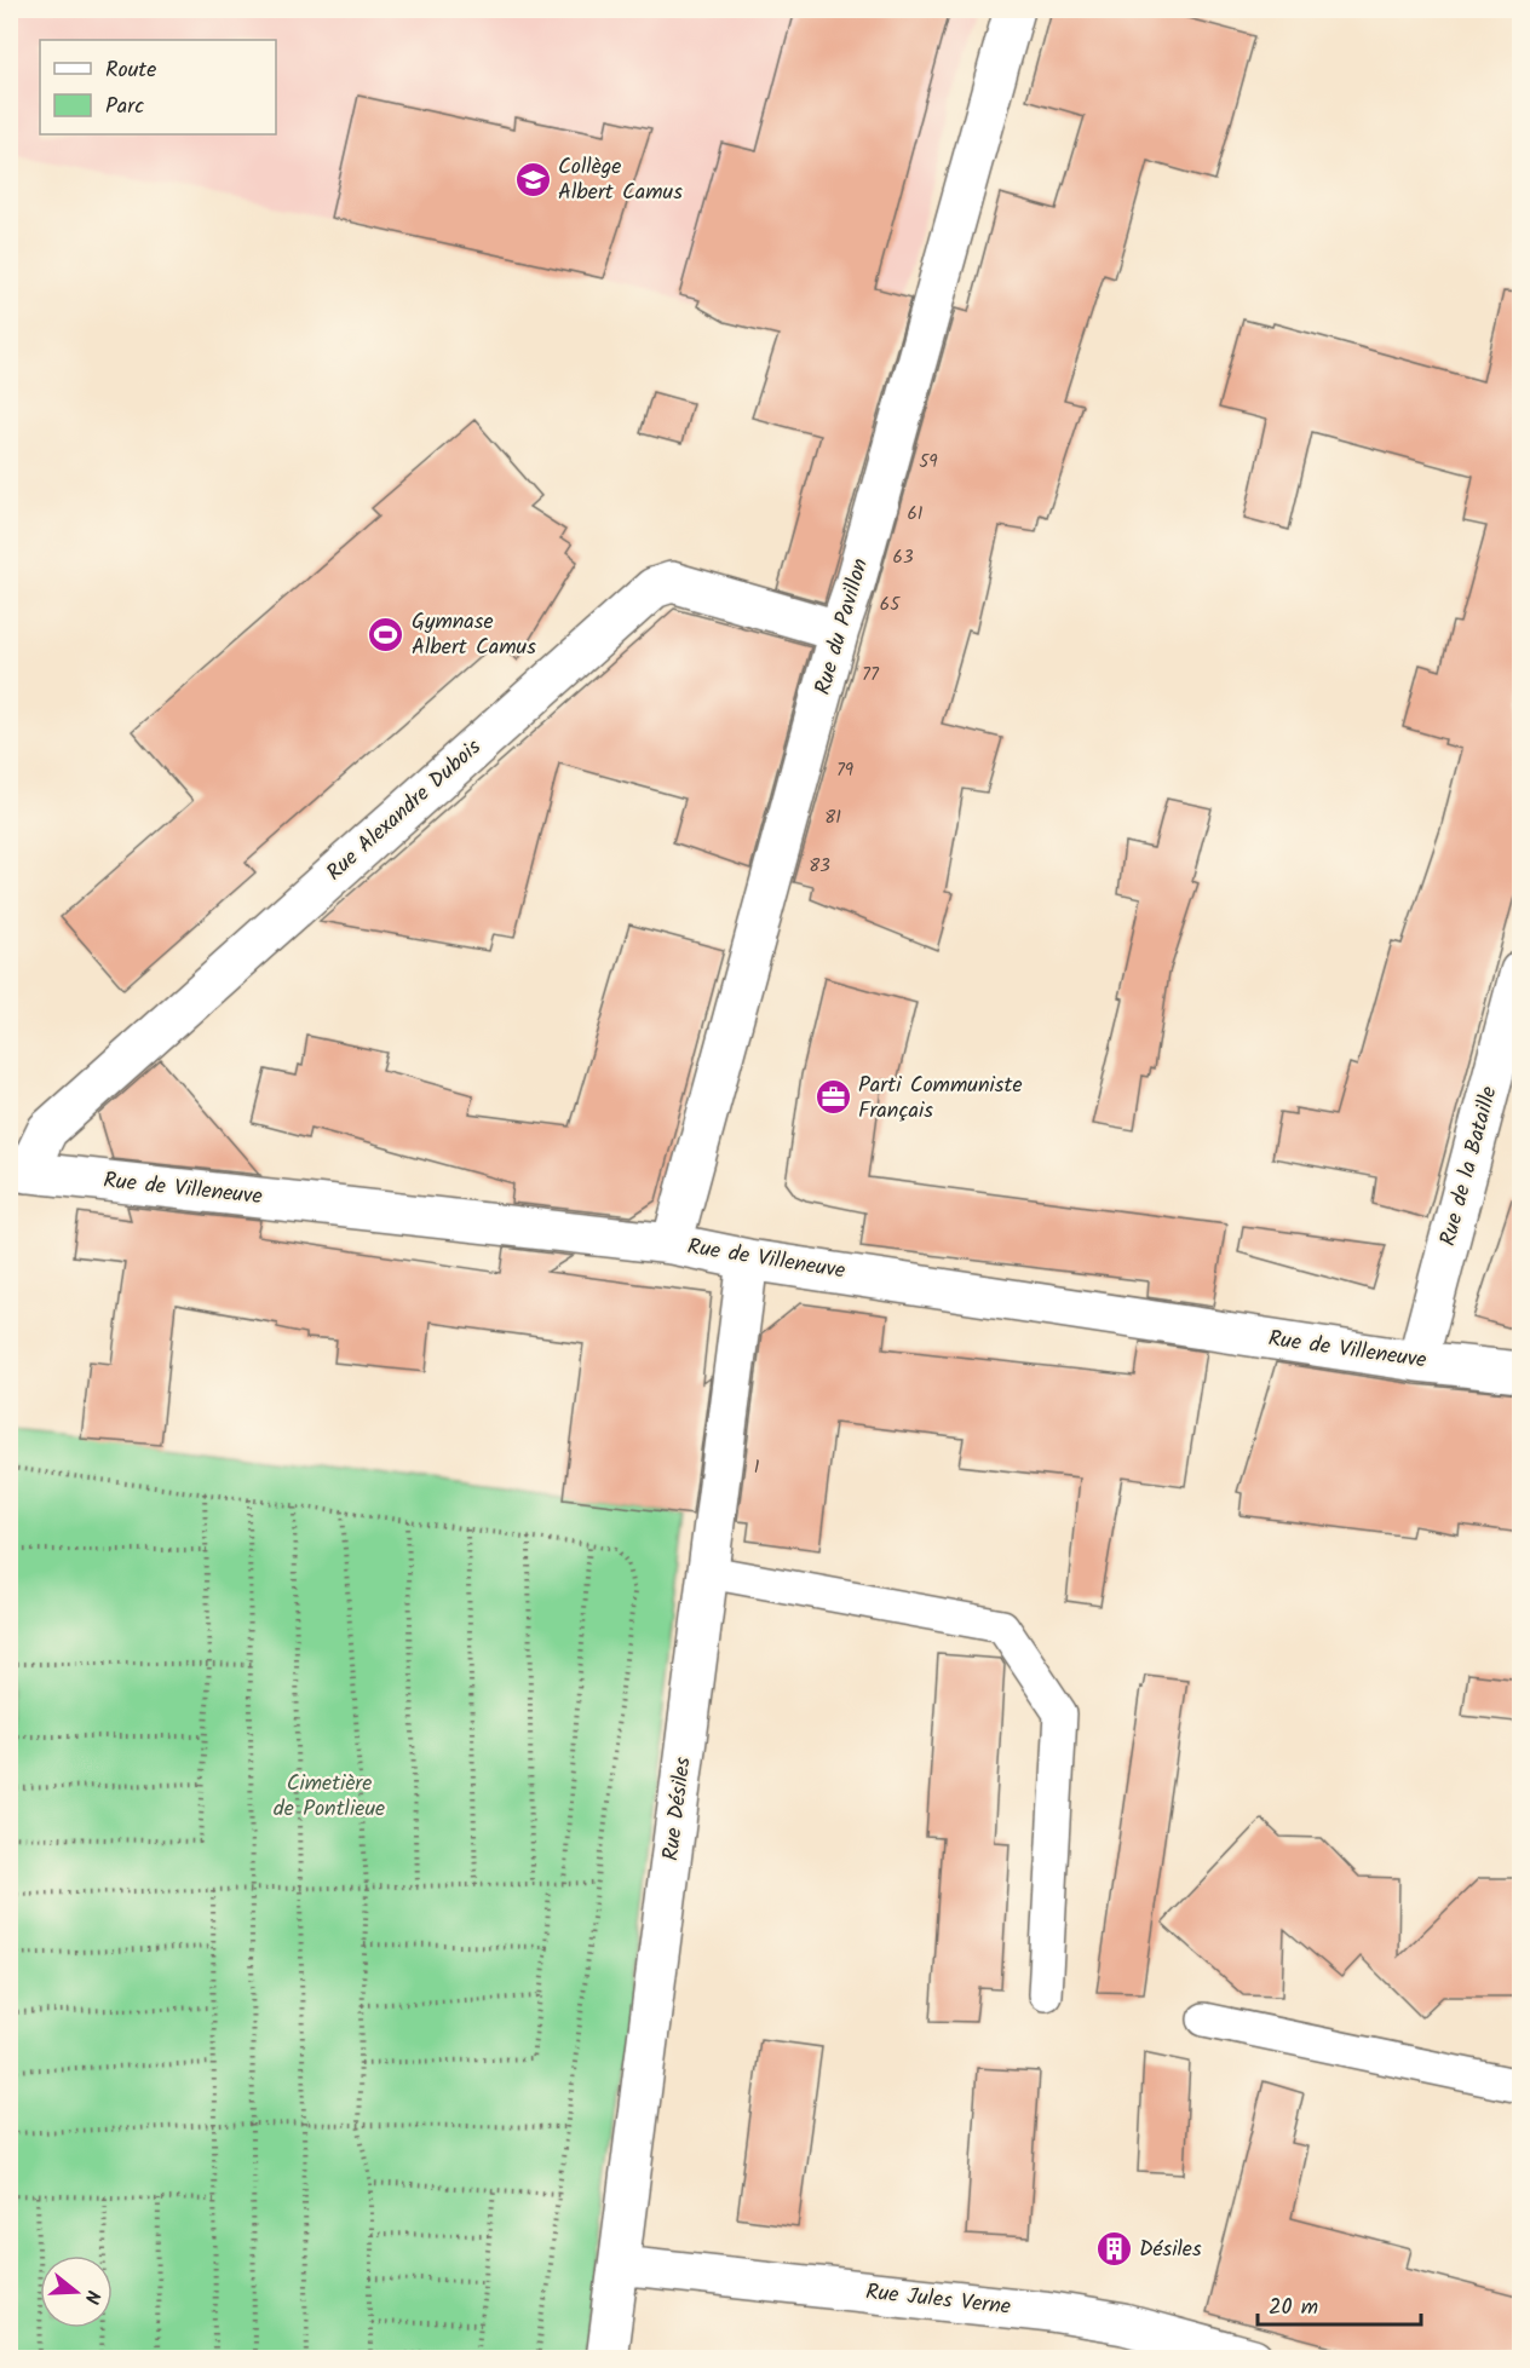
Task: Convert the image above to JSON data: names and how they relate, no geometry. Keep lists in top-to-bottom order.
{
  "streets": {
    "street": [
      "Rue du Pavillon",
      "Rue Alexandre Dubois",
      "Rue de la Bataille",
      "Rue de Villeneuve",
      "Rue Désiles",
      "Rue Jules Verne"
    ]
  },
  "crossings": [
    ["Rue du Pavillon", "Rue Alexandre Dubois"],
    ["Rue du Pavillon", "Rue de Villeneuve"],
    ["Rue Alexandre Dubois", "Rue de Villeneuve"],
    ["Rue de la Bataille", "Rue de Villeneuve"],
    ["Rue de Villeneuve", "Rue Désiles"],
    ["Rue Désiles", "Rue Jules Verne"]
  ],
  "parks": ["Cimetière de Pontlieue"],
  "places": {
    "school or university": ["Collège Albert Camus"],
    "sports": ["Gymnase Albert Camus"],
    "office": ["Parti Communiste Français"],
    "building": ["Désiles"]
  },
  "house_numbers": [
    "59",
    "61",
    "63",
    "65",
    "77",
    "79",
    "81",
    "83",
    "1"
  ],
  "legend": ["Route", "Parc"],
  "scale_bar": "20 m",
  "north": "right"
}
